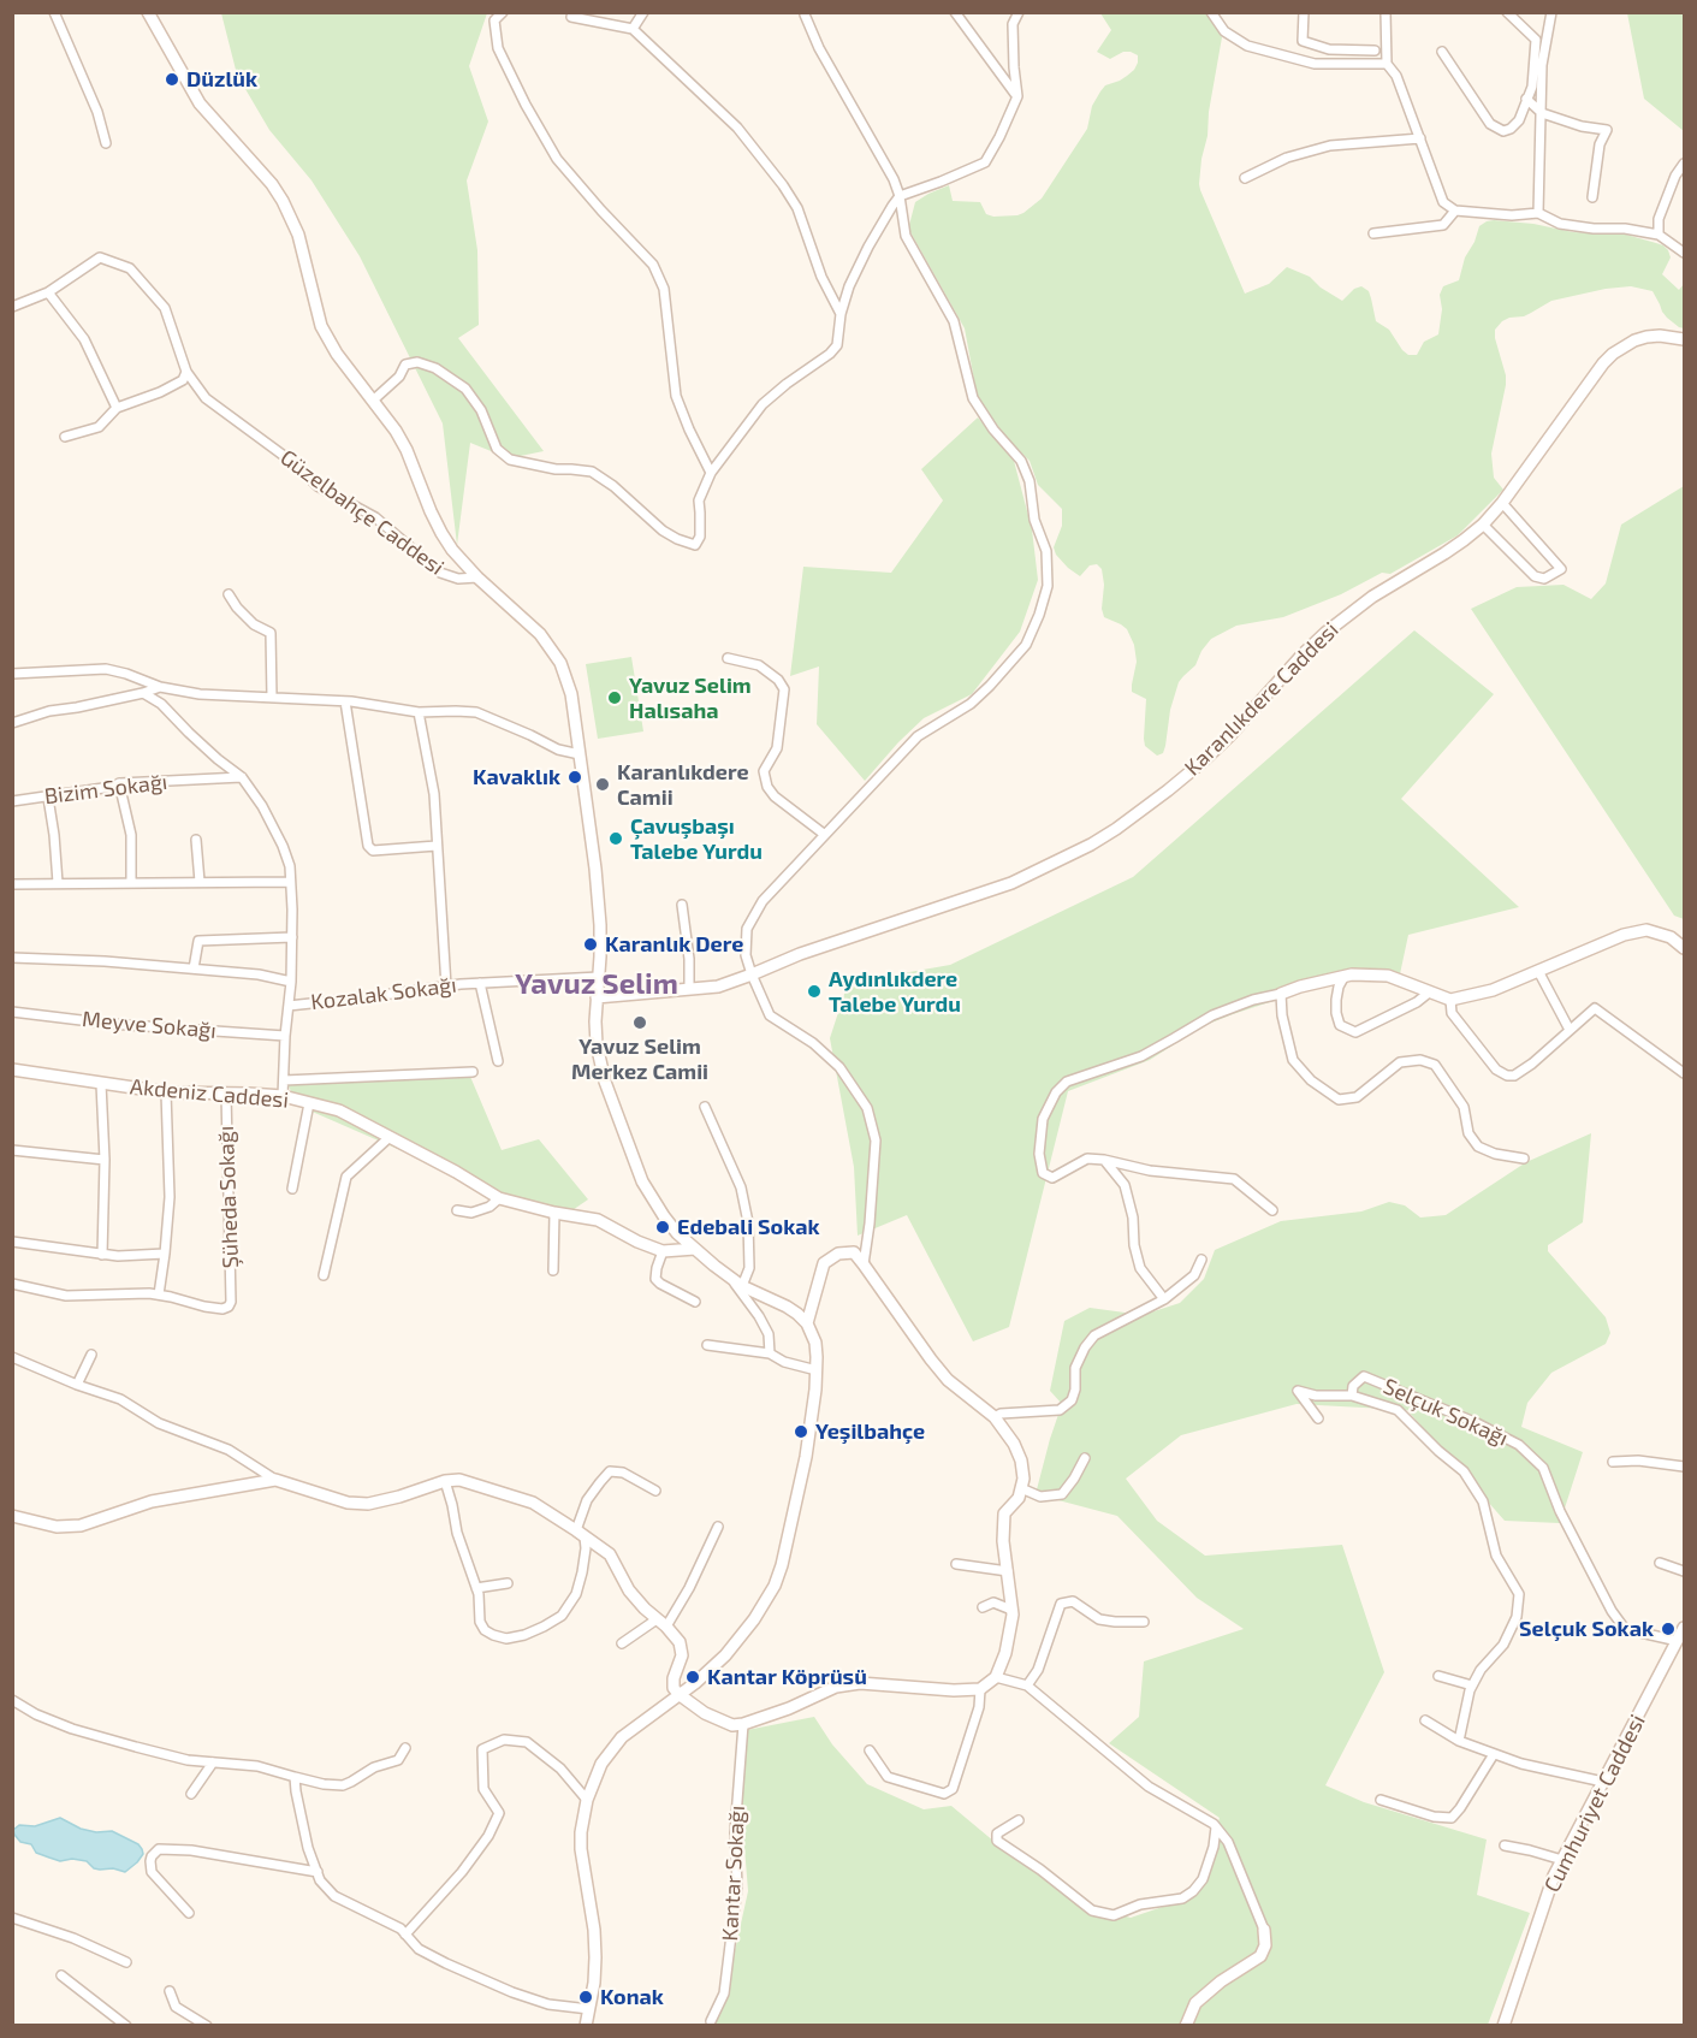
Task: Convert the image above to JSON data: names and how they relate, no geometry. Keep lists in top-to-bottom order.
{
  "streets": {
    "street": [
      "Güzelbahçe Caddesi",
      "Karanlıkdere Caddesi",
      "Bizim Sokağı",
      "Kozalak Sokağı",
      "Meyve Sokağı",
      "Akdeniz Caddesi",
      "Şüheda Sokağı",
      "Selçuk Sokağı",
      "Cumhuriyet Caddesi",
      "Kantar Sokağı"
    ]
  },
  "crossings": [
    ["Akdeniz Caddesi", "Şüheda Sokağı"],
    ["Selçuk Sokağı", "Cumhuriyet Caddesi"]
  ],
  "districts": ["Yavuz Selim"],
  "places": [
    "Düzlük",
    "Yavuz Selim Halısaha",
    "Kavaklık",
    "Karanlıkdere Camii",
    "Çavuşbaşı Talebe Yurdu",
    "Karanlık Dere",
    "Aydınlıkdere Talebe Yurdu",
    "Yavuz Selim Merkez Camii",
    "Edebali Sokak",
    "Yeşilbahçe",
    "Selçuk Sokak",
    "Kantar Köprüsü",
    "Konak"
  ]
}
